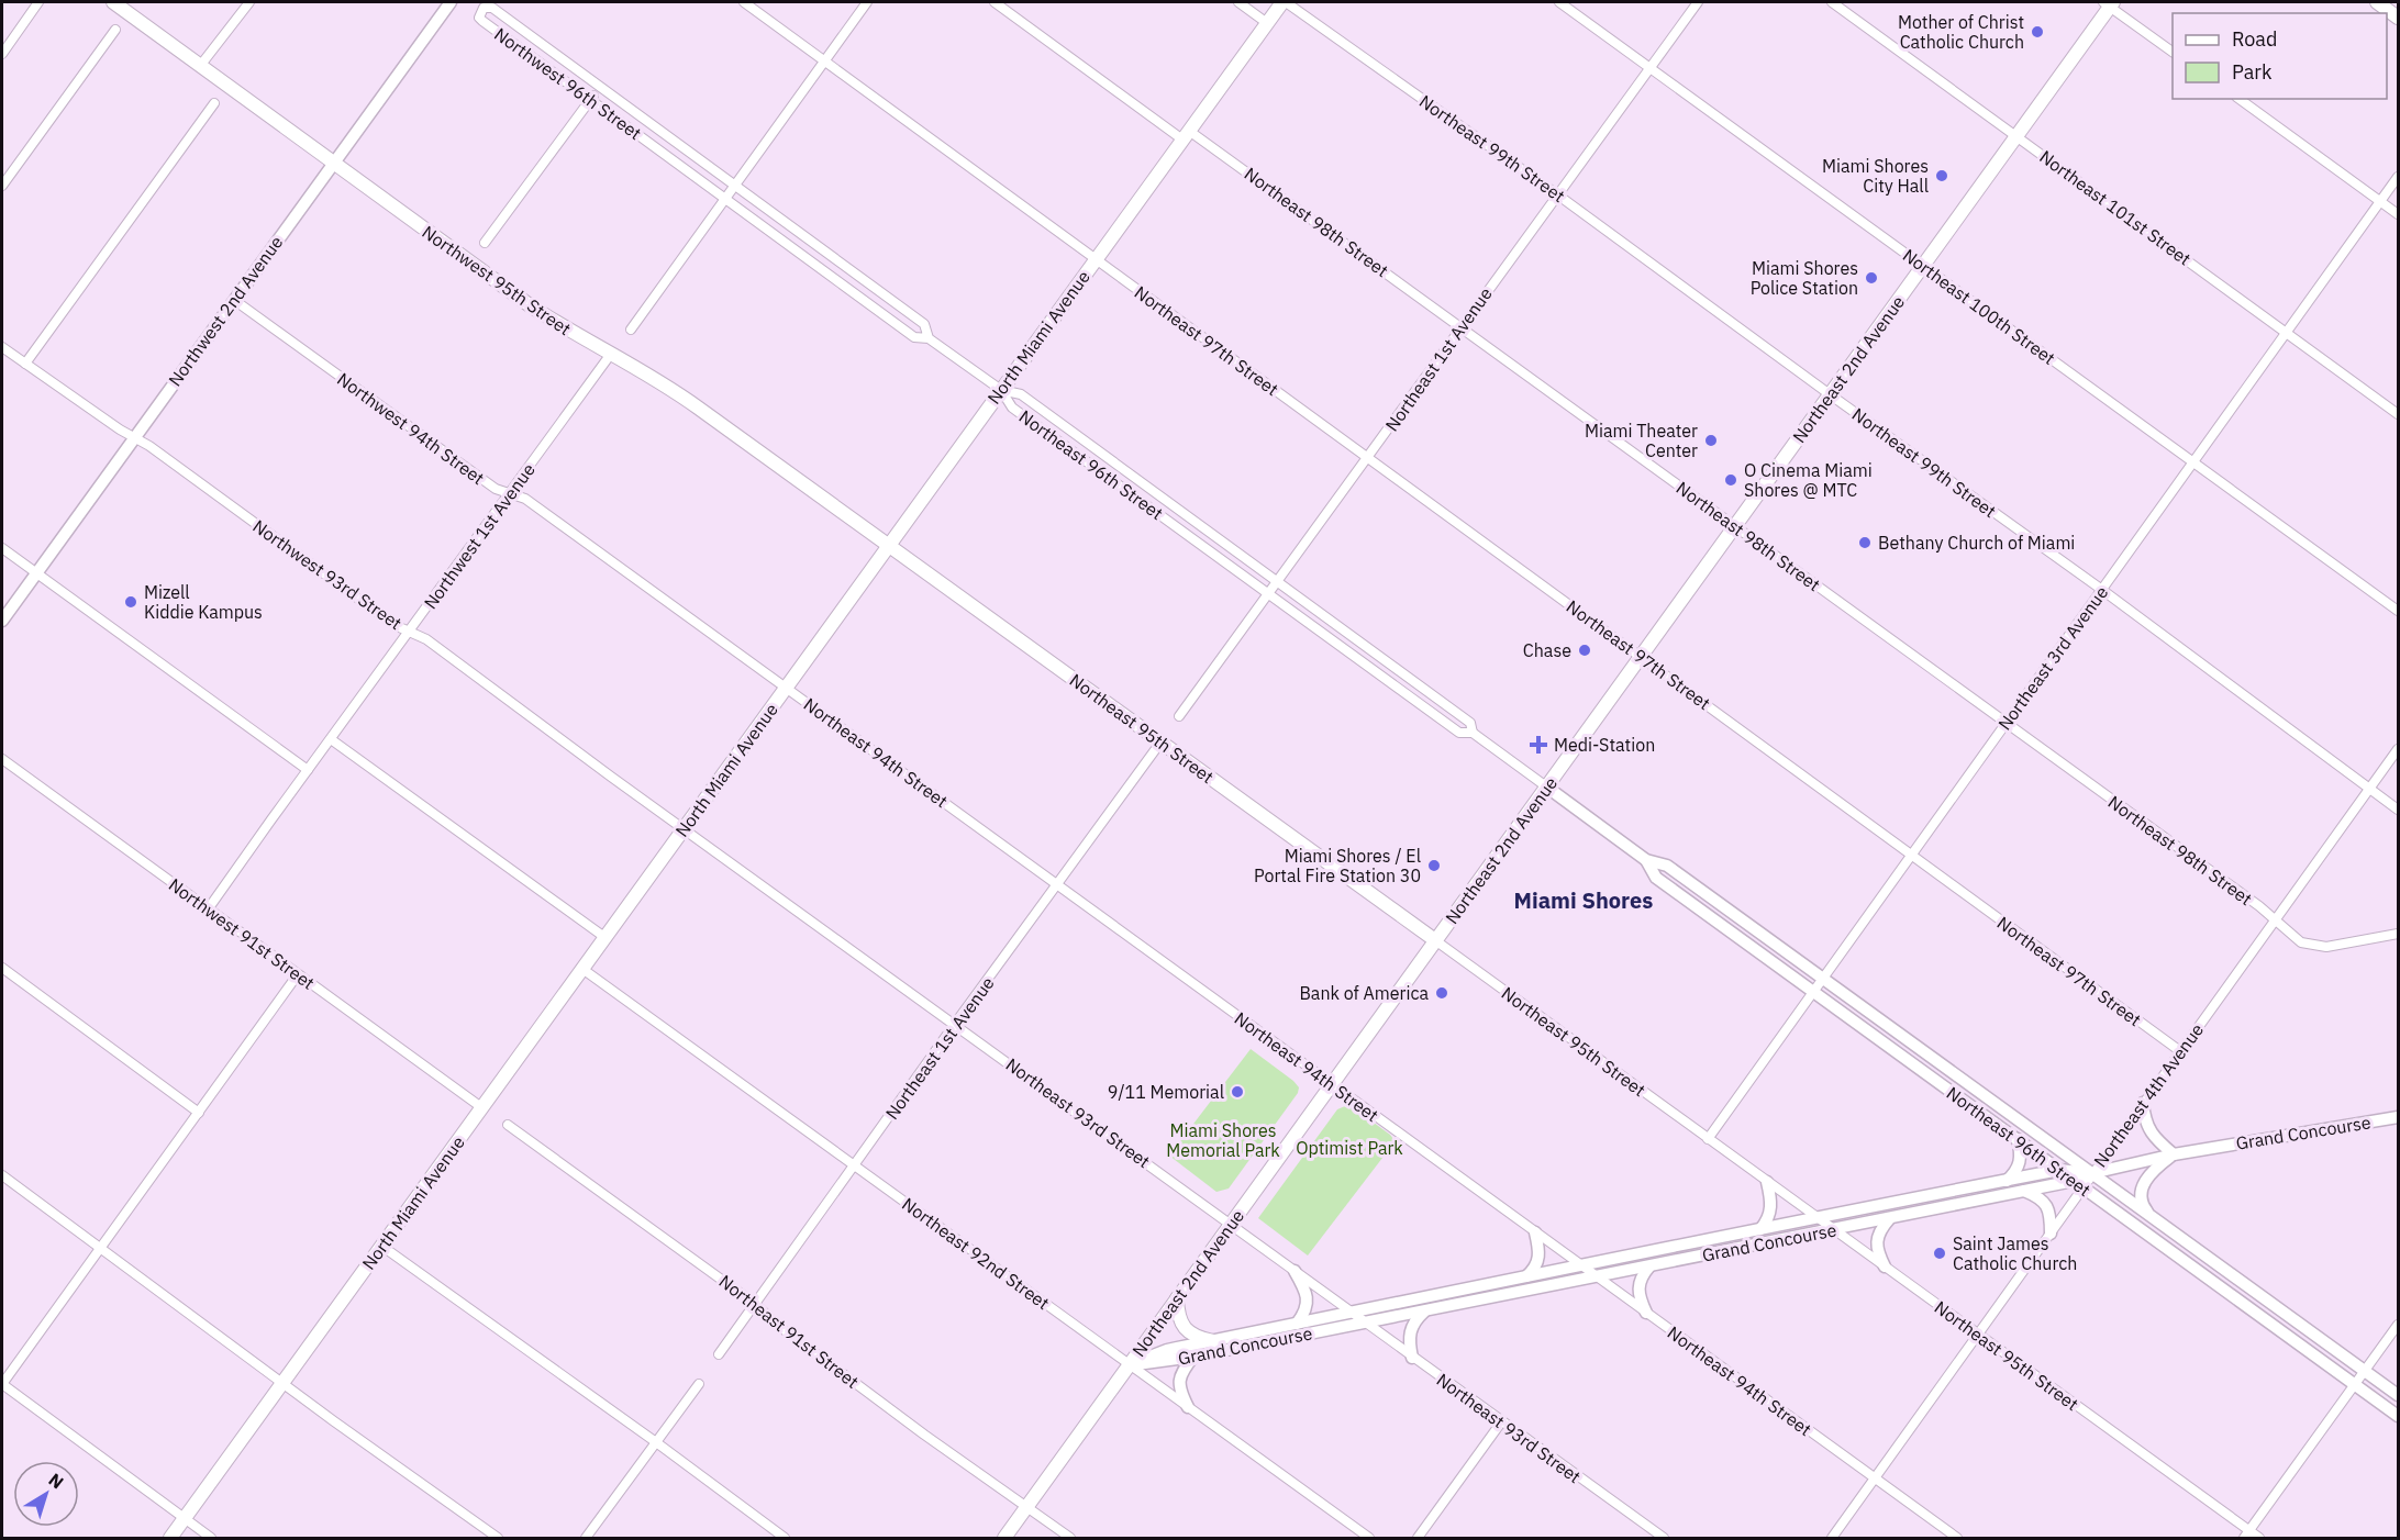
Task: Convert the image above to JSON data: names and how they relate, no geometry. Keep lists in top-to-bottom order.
{
  "streets": {
    "main road": [
      "Northwest 95th Street",
      "North Miami Avenue",
      "Northeast 2nd Avenue",
      "Northeast 95th Street"
    ],
    "street": [
      "Northwest 96th Street",
      "Northeast 99th Street",
      "Northeast 101st Street",
      "Northeast 98th Street",
      "Northeast 100th Street",
      "Northwest 2nd Avenue",
      "Northeast 97th Street",
      "Northeast 1st Avenue",
      "Northwest 94th Street",
      "Northeast 96th Street",
      "Northwest 1st Avenue",
      "Northwest 93rd Street",
      "Northeast 3rd Avenue",
      "Northeast 94th Street",
      "Northwest 91st Street",
      "Northeast 4th Avenue",
      "Northeast 93rd Street",
      "Grand Concourse",
      "Northeast 92nd Street",
      "Northeast 91st Street"
    ]
  },
  "crossings": [
    ["Northwest 96th Street", "North Miami Avenue"],
    ["Northwest 96th Street", "Northeast 96th Street"],
    ["Northeast 99th Street", "North Miami Avenue"],
    ["Northeast 99th Street", "Northeast 1st Avenue"],
    ["Northeast 99th Street", "Northeast 2nd Avenue"],
    ["Northeast 99th Street", "Northeast 3rd Avenue"],
    ["Northeast 99th Street", "Northeast 4th Avenue"],
    ["Northeast 101st Street", "Northeast 2nd Avenue"],
    ["Northeast 101st Street", "Northeast 3rd Avenue"],
    ["Northeast 98th Street", "North Miami Avenue"],
    ["Northeast 98th Street", "Northeast 1st Avenue"],
    ["Northeast 98th Street", "Northeast 2nd Avenue"],
    ["Northeast 98th Street", "Northeast 3rd Avenue"],
    ["Northeast 98th Street", "Northeast 4th Avenue"],
    ["Northwest 95th Street", "Northwest 2nd Avenue"],
    ["Northwest 95th Street", "North Miami Avenue"],
    ["Northwest 95th Street", "Northwest 1st Avenue"],
    ["Northwest 95th Street", "Northeast 95th Street"],
    ["Northeast 100th Street", "Northeast 1st Avenue"],
    ["Northeast 100th Street", "Northeast 2nd Avenue"],
    ["Northeast 100th Street", "Northeast 3rd Avenue"],
    ["Northwest 2nd Avenue", "Northwest 94th Street"],
    ["Northwest 2nd Avenue", "Northwest 93rd Street"],
    ["North Miami Avenue", "Northeast 97th Street"],
    ["North Miami Avenue", "Northwest 94th Street"],
    ["North Miami Avenue", "Northeast 96th Street"],
    ["North Miami Avenue", "Northwest 93rd Street"],
    ["North Miami Avenue", "Northeast 95th Street"],
    ["North Miami Avenue", "Northeast 94th Street"],
    ["North Miami Avenue", "Northwest 91st Street"],
    ["North Miami Avenue", "Northeast 93rd Street"],
    ["North Miami Avenue", "Northeast 92nd Street"],
    ["Northeast 97th Street", "Northeast 1st Avenue"],
    ["Northeast 97th Street", "Northeast 2nd Avenue"],
    ["Northeast 97th Street", "Northeast 3rd Avenue"],
    ["Northeast 97th Street", "Northeast 4th Avenue"],
    ["Northeast 1st Avenue", "Northeast 96th Street"],
    ["Northeast 1st Avenue", "Northeast 95th Street"],
    ["Northeast 1st Avenue", "Northeast 94th Street"],
    ["Northeast 1st Avenue", "Northeast 93rd Street"],
    ["Northeast 1st Avenue", "Northeast 92nd Street"],
    ["Northeast 1st Avenue", "Northeast 91st Street"],
    ["Northeast 2nd Avenue", "Northeast 96th Street"],
    ["Northeast 2nd Avenue", "Northeast 95th Street"],
    ["Northeast 2nd Avenue", "Northeast 94th Street"],
    ["Northeast 2nd Avenue", "Northeast 93rd Street"],
    ["Northeast 2nd Avenue", "Grand Concourse"],
    ["Northeast 2nd Avenue", "Northeast 92nd Street"],
    ["Northeast 2nd Avenue", "Northeast 91st Street"],
    ["Northwest 94th Street", "Northwest 1st Avenue"],
    ["Northwest 94th Street", "Northeast 94th Street"],
    ["Northeast 96th Street", "Northeast 3rd Avenue"],
    ["Northeast 96th Street", "Northeast 4th Avenue"],
    ["Northeast 96th Street", "Grand Concourse"],
    ["Northwest 1st Avenue", "Northwest 93rd Street"],
    ["Northwest 1st Avenue", "Northwest 91st Street"],
    ["Northwest 93rd Street", "Northeast 93rd Street"],
    ["Northeast 3rd Avenue", "Northeast 95th Street"],
    ["Northeast 95th Street", "Northeast 4th Avenue"],
    ["Northeast 95th Street", "Grand Concourse"],
    ["Northeast 94th Street", "Northeast 4th Avenue"],
    ["Northeast 94th Street", "Grand Concourse"],
    ["Northeast 4th Avenue", "Grand Concourse"],
    ["Northeast 93rd Street", "Grand Concourse"],
    ["Grand Concourse", "Northeast 92nd Street"]
  ],
  "districts": ["Miami Shores"],
  "parks": ["Miami Shores Memorial Park", "Optimist Park"],
  "places": {
    "other": [
      "Mother of Christ Catholic Church",
      "Miami Shores City Hall",
      "Miami Shores Police Station",
      "Miami Theater Center",
      "O Cinema Miami Shores @ MTC",
      "Bethany Church of Miami",
      "Mizell Kiddie Kampus",
      "Chase",
      "Miami Shores / El Portal Fire Station 30",
      "Bank of America",
      "9/11 Memorial",
      "Saint James Catholic Church"
    ],
    "health": ["Medi-Station"]
  },
  "legend": ["Road", "Park"],
  "north": "top right"
}
